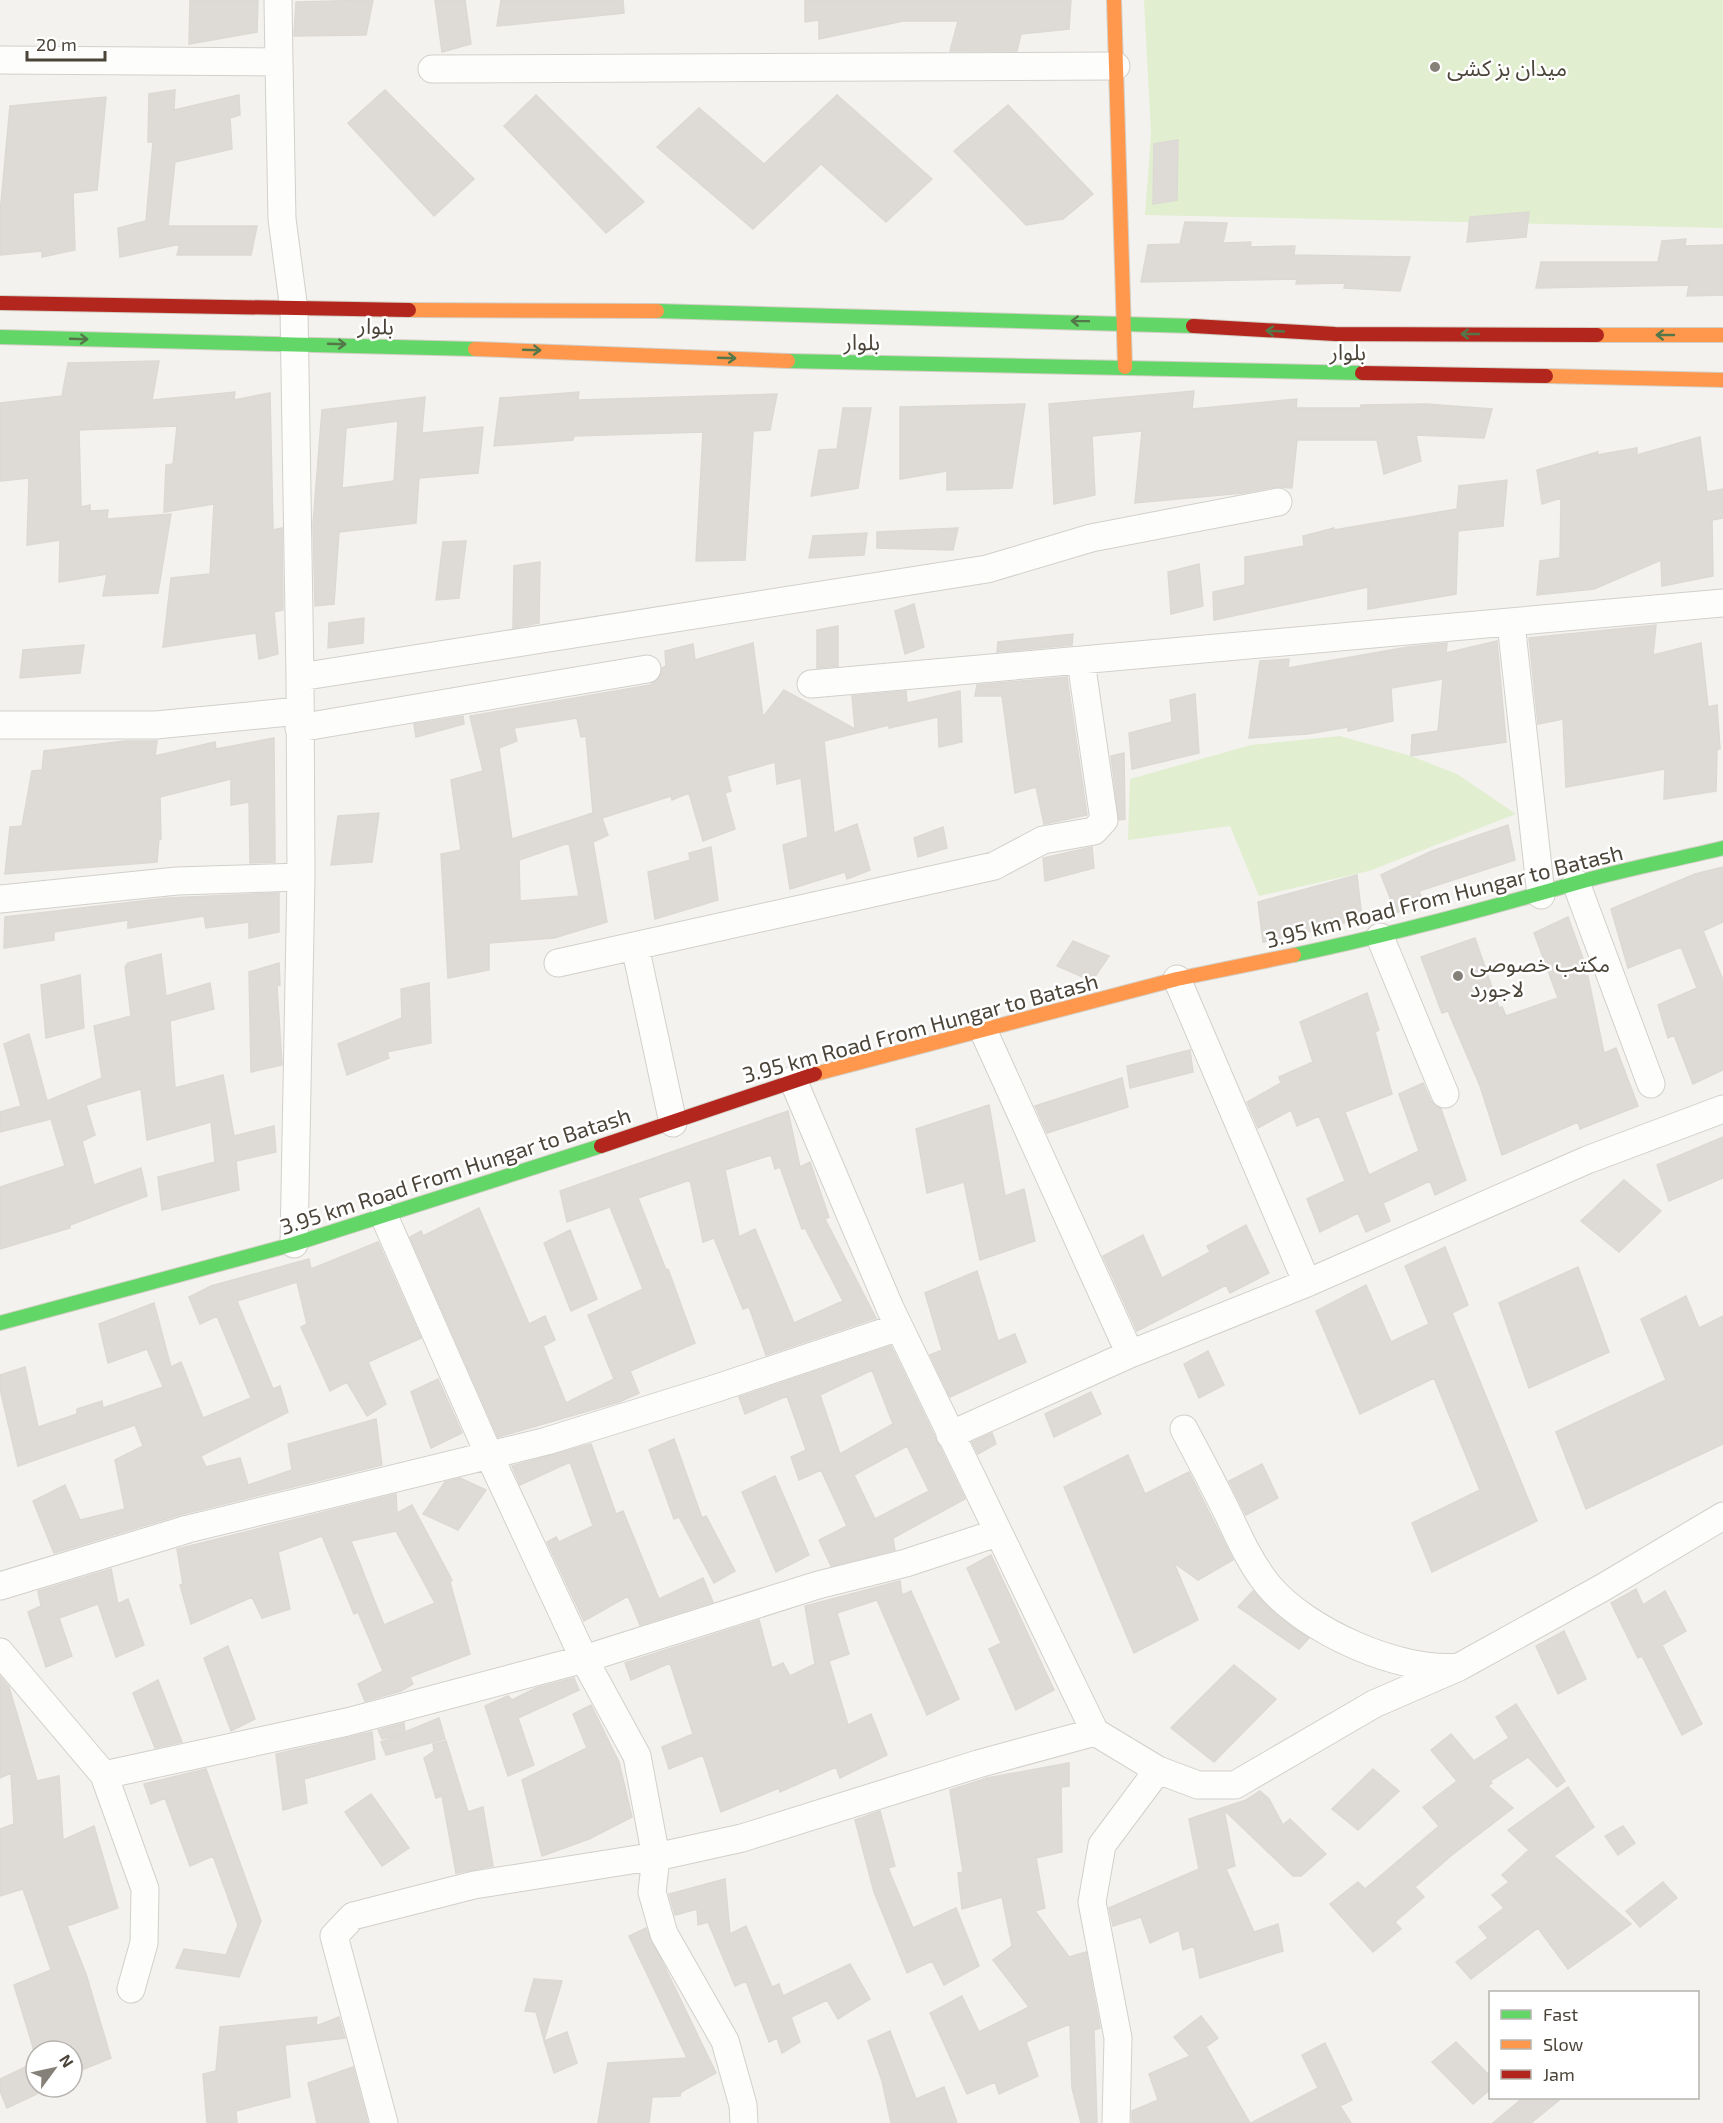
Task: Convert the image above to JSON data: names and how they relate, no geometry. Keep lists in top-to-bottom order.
{
  "streets": {
    "main road": ["بلوار", "3.95 km Road From Hungar to Batash"]
  },
  "places": ["میدان بز کشی", "مکتب خصوصی لاجورد"],
  "legend": ["Fast", "Slow", "Jam"],
  "scale_bar": "20 m",
  "north": "top right"
}
